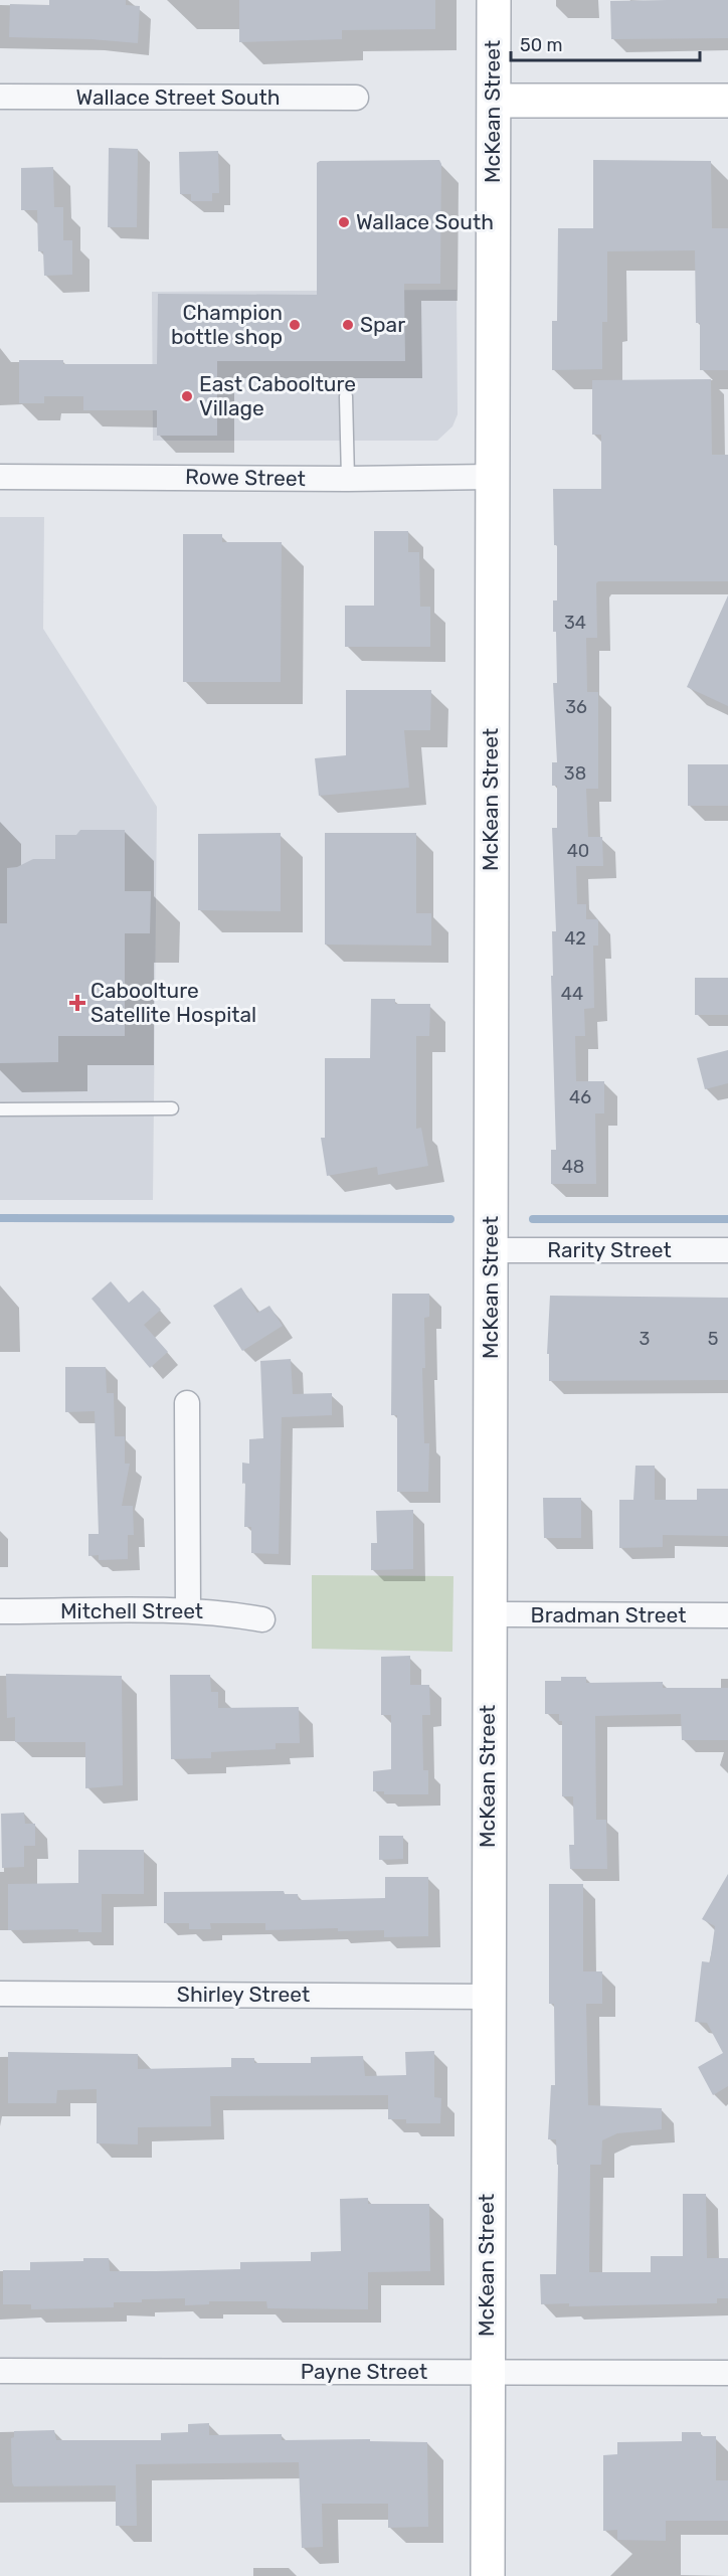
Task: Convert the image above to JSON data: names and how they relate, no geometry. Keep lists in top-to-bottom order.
{
  "streets": {
    "main road": ["McKean Street"],
    "street": [
      "Wallace Street South",
      "Rowe Street",
      "Rarity Street",
      "Mitchell Street",
      "Bradman Street",
      "Shirley Street",
      "Payne Street"
    ]
  },
  "crossings": [
    ["McKean Street", "Rowe Street"],
    ["McKean Street", "Rarity Street"],
    ["McKean Street", "Bradman Street"],
    ["McKean Street", "Shirley Street"],
    ["McKean Street", "Payne Street"]
  ],
  "places": {
    "other": [
      "Wallace South",
      "Champion bottle shop",
      "Spar",
      "East Caboolture Village"
    ],
    "health": ["Caboolture Satellite Hospital"]
  },
  "house_numbers": [
    "34",
    "36",
    "38",
    "40",
    "42",
    "44",
    "46",
    "48",
    "3",
    "5"
  ],
  "scale_bar": "50 m"
}
